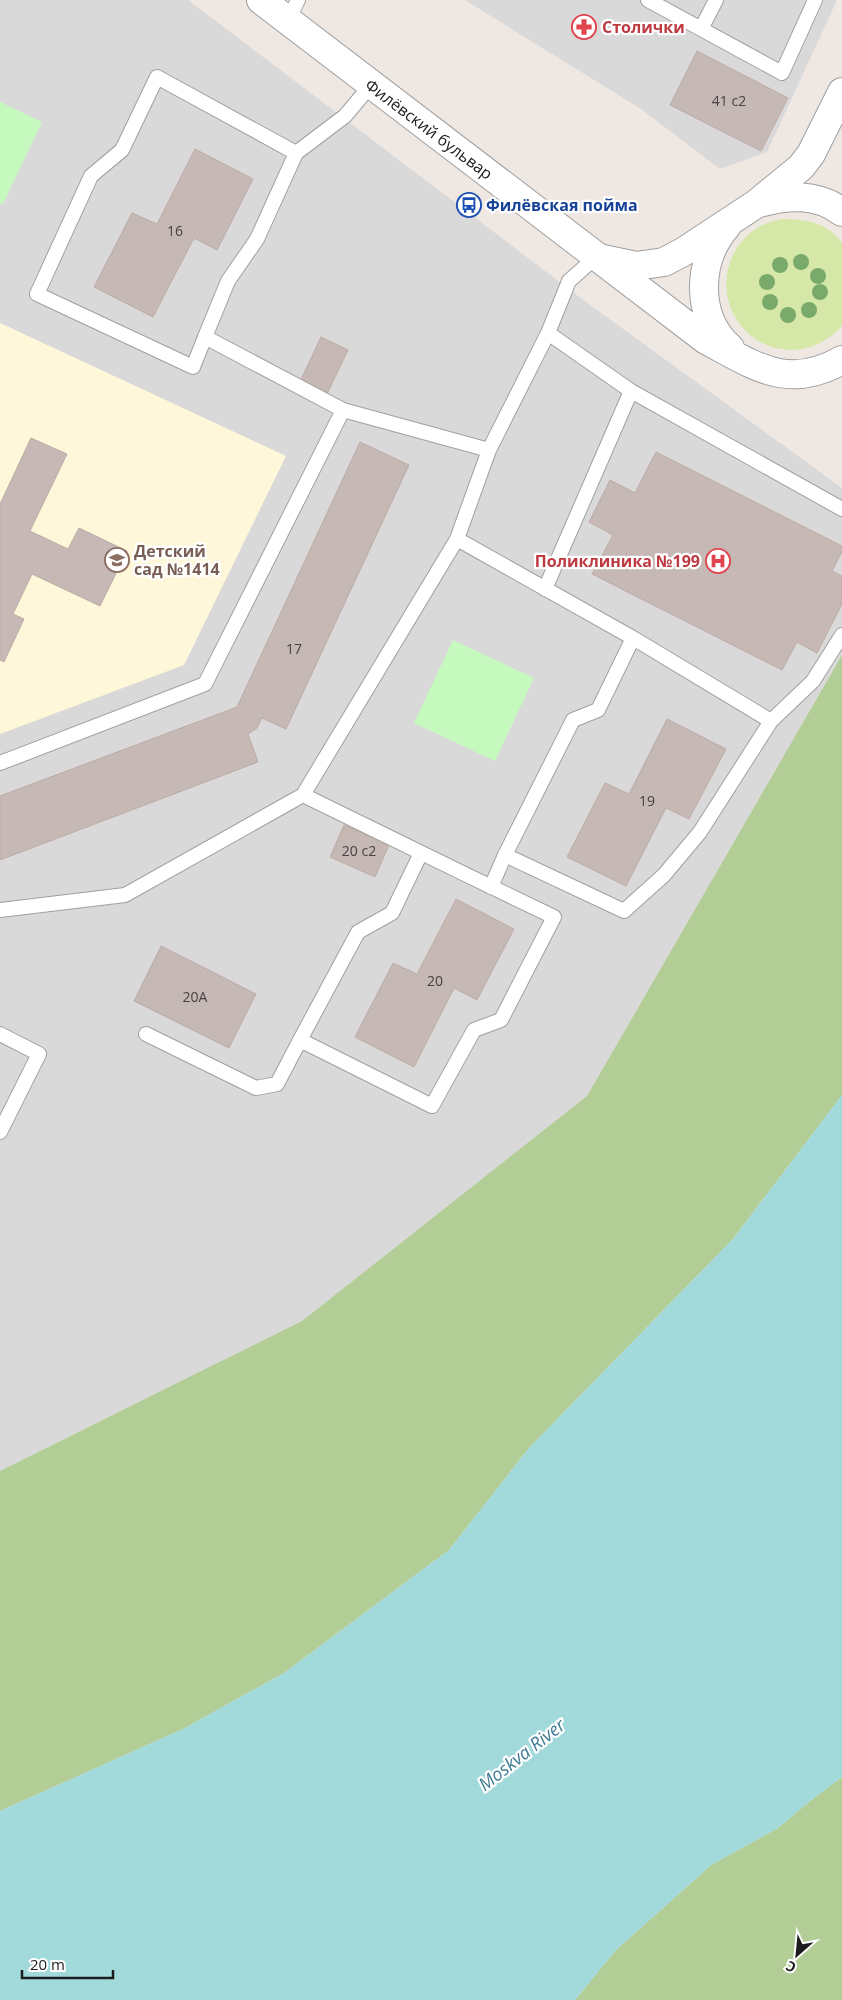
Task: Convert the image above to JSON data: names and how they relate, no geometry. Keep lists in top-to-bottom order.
{
  "streets": {
    "street": ["Филёвский бульвар"]
  },
  "water": ["Moskva River"],
  "places": {
    "pharmacy": ["Столички"],
    "bus stop": ["Филёвская пойма"],
    "school or university": ["Детский сад №1414"],
    "hospital": ["Поликлиника №199"]
  },
  "house_numbers": [
    "41 с2",
    "16",
    "17",
    "19",
    "20 с2",
    "20",
    "20А"
  ],
  "scale_bar": "20 m",
  "north": "bottom left"
}
